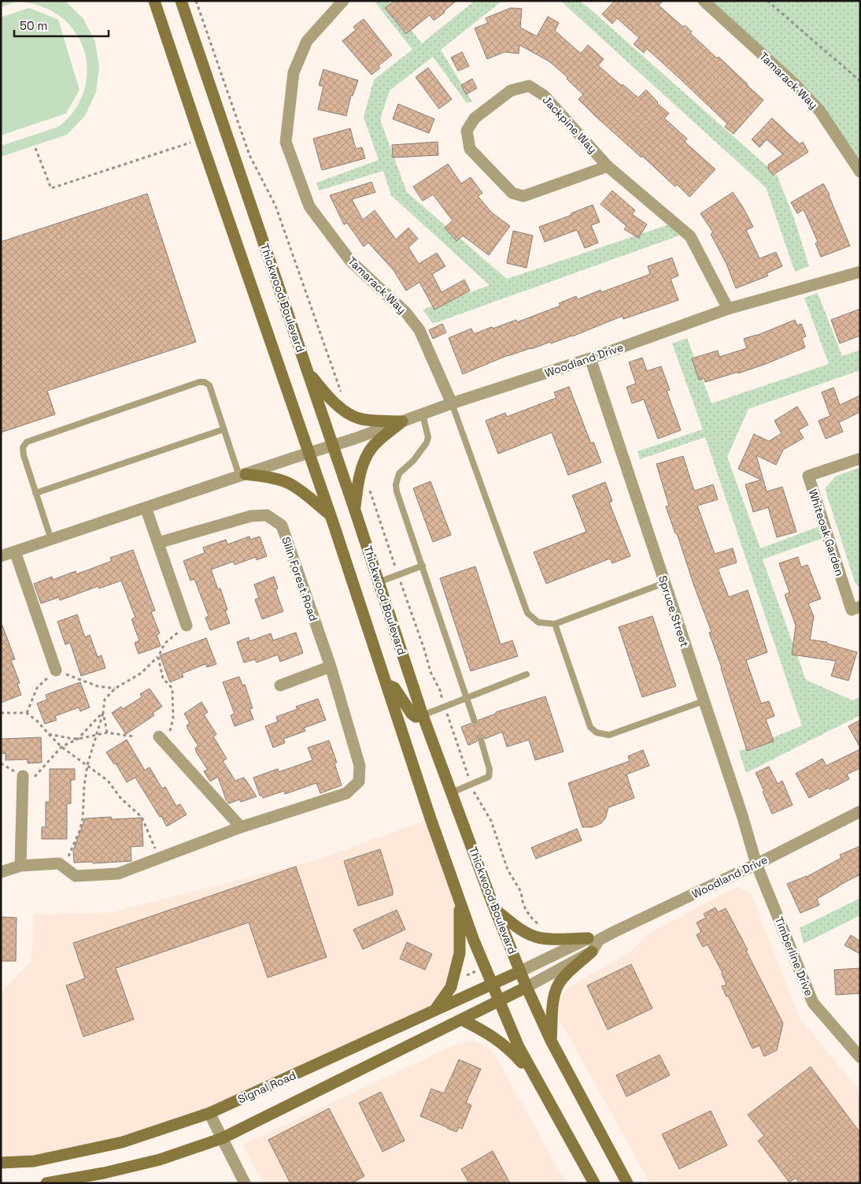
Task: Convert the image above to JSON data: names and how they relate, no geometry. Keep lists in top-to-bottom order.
{
  "streets": {
    "main road": ["Thickwood Boulevard", "Signal Road"],
    "street": [
      "Tamarack Way",
      "Jackpine Way",
      "Woodland Drive",
      "Whiteoak Garden",
      "Silin Forest Road",
      "Spruce Street",
      "Timberline Drive"
    ]
  },
  "crossings": [
    ["Tamarack Way", "Woodland Drive"],
    ["Jackpine Way", "Woodland Drive"],
    ["Thickwood Boulevard", "Woodland Drive"],
    ["Thickwood Boulevard", "Signal Road"],
    ["Woodland Drive", "Spruce Street"],
    ["Woodland Drive", "Timberline Drive"],
    ["Woodland Drive", "Signal Road"],
    ["Spruce Street", "Timberline Drive"]
  ],
  "scale_bar": "50 m"
}
